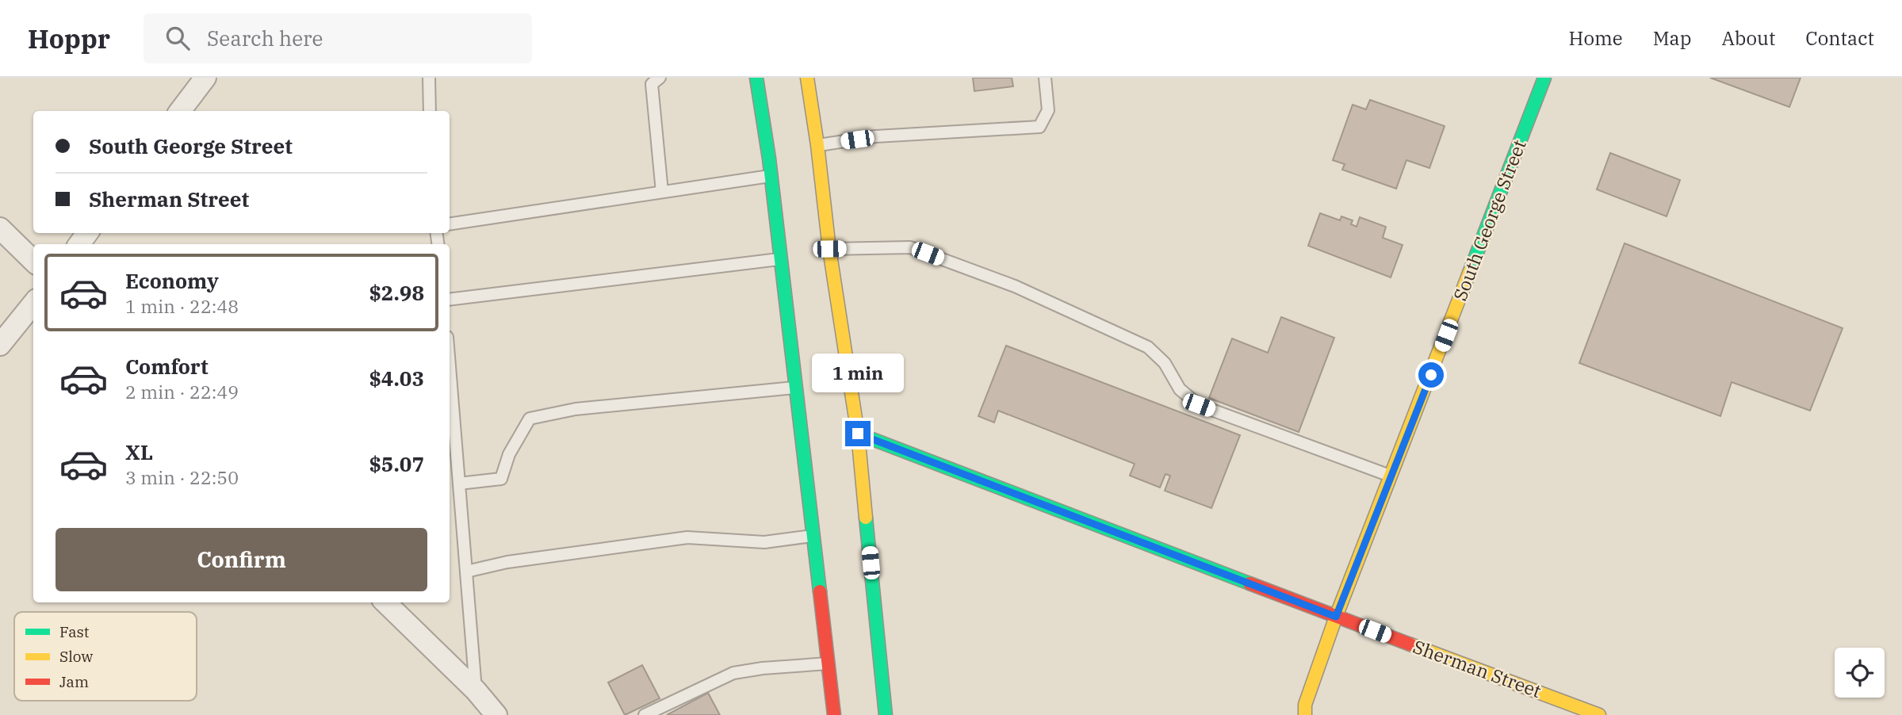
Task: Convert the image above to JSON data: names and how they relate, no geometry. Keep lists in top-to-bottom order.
{
  "streets": {
    "main road": ["South George Street", "Sherman Street"]
  },
  "crossings": [
    ["South George Street", "Sherman Street"]
  ],
  "legend": ["Fast", "Slow", "Jam"],
  "page": {
    "header": "Hoppr",
    "search": "Search here",
    "nav": [
      "Home",
      "Map",
      "About",
      "Contact"
    ],
    "banner": ["South George Street", "Sherman Street"],
    "list": [
      {
        "name": "Economy",
        "note": "1 min · 22:48",
        "value": "$2.98"
      },
      {
        "name": "Comfort",
        "note": "2 min · 22:49",
        "value": "$4.03"
      },
      {
        "name": "XL",
        "note": "3 min · 22:50",
        "value": "$5.07"
      }
    ],
    "bubble": "1 min",
    "buttons": "Confirm"
  }
}
